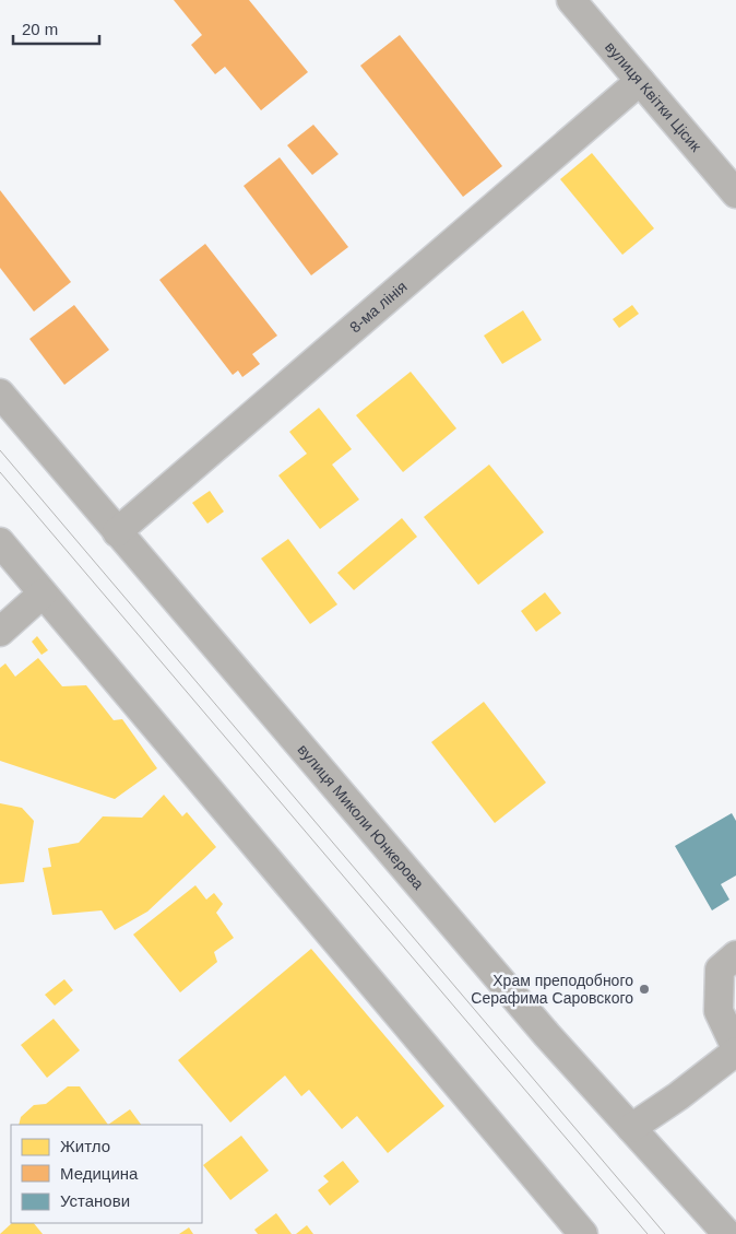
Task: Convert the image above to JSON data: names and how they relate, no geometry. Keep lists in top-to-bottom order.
{
  "streets": {
    "street": ["вулиця Квітки Цісик", "8-ма лінія", "вулиця Миколи Юнкерова"]
  },
  "crossings": [
    ["вулиця Квітки Цісик", "8-ма лінія"],
    ["8-ма лінія", "вулиця Миколи Юнкерова"]
  ],
  "places": ["Храм преподобного Серафима Саровского"],
  "legend": ["Житло", "Медицина", "Установи"],
  "scale_bar": "20 m"
}
